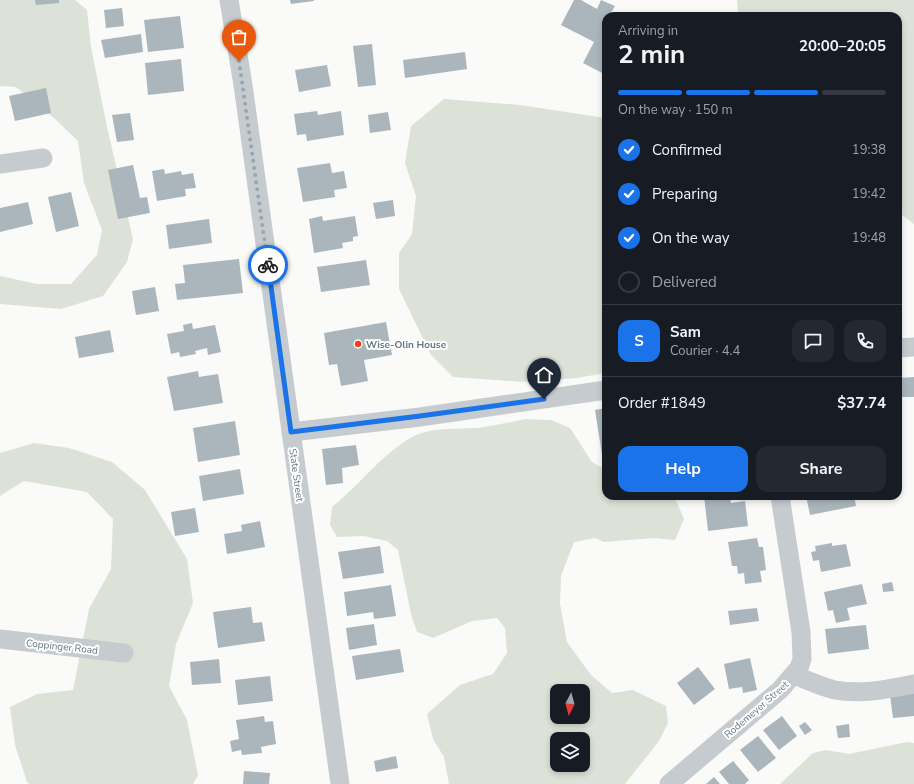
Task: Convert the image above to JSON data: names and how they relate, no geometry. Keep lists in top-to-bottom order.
{
  "streets": {
    "street": ["State Street", "Coppinger Road", "Rodemeyer Street"]
  },
  "places": ["Wise-Olin House"],
  "north": "bottom",
  "page": {
    "heading": ["2 min", "Arriving in", "20:00–20:05"],
    "panel": [
      "Sam",
      "Courier · 4.4",
      "Order #1849",
      "$37.74"
    ],
    "bar": "On the way · 150 m",
    "list": [
      ["Confirmed", "19:38"],
      ["Preparing", "19:42"],
      ["On the way", "19:48"],
      "Delivered"
    ],
    "round": "S",
    "buttons": ["Help", "Share"]
  }
}
